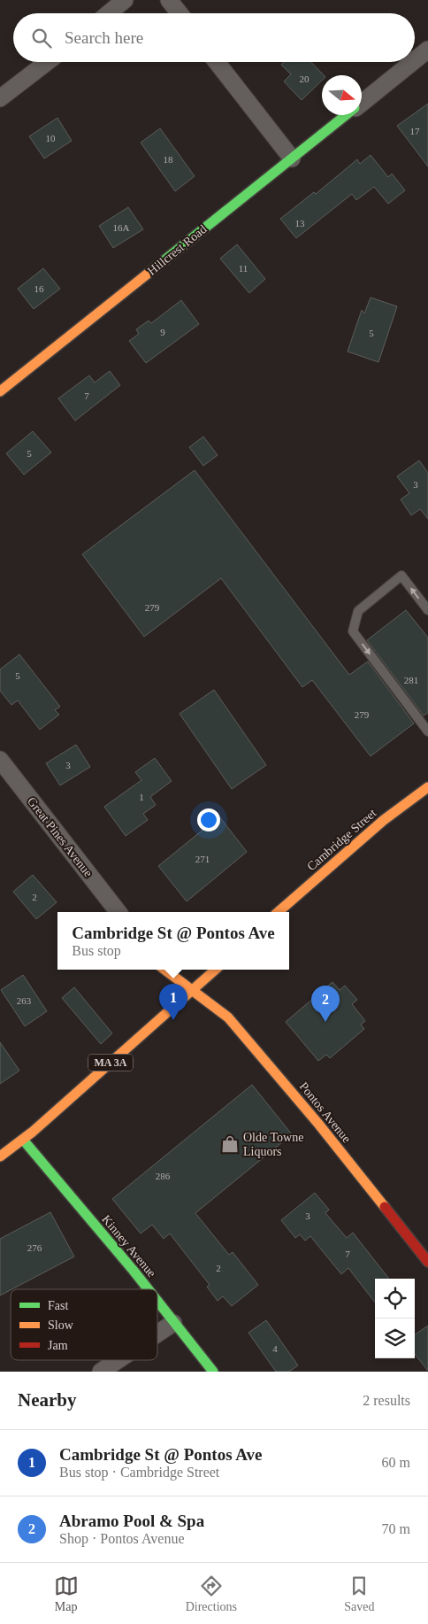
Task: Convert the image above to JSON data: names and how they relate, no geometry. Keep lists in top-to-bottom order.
{
  "streets": {
    "street": [
      "Hillcrest Road",
      "Great Pines Avenue",
      "Cambridge Street",
      "MA 3A",
      "Pontos Avenue",
      "Kinney Avenue"
    ]
  },
  "crossings": [
    ["MA 3A", "Pontos Avenue"],
    ["MA 3A", "Kinney Avenue"]
  ],
  "places": {
    "shop": ["Olde Towne Liquors"]
  },
  "house_numbers": [
    "20",
    "17",
    "10",
    "18",
    "13",
    "16A",
    "11",
    "16",
    "9",
    "5",
    "7",
    "5",
    "3",
    "279",
    "5",
    "281",
    "279",
    "3",
    "1",
    "271",
    "2",
    "263",
    "286",
    "3",
    "276",
    "7",
    "2",
    "4"
  ],
  "legend": ["Fast", "Slow", "Jam"],
  "north": "right",
  "page": {
    "search": "Search here",
    "popup": ["Cambridge St @ Pontos Ave", "Bus stop"],
    "pins": ["1", "2"],
    "heading": ["Nearby", "2 results"],
    "list": [
      {
        "mark": "1",
        "name": "Cambridge St @ Pontos Ave",
        "note": "Bus stop · Cambridge Street",
        "value": "60 m"
      },
      {
        "mark": "2",
        "name": "Abramo Pool & Spa",
        "note": "Shop · Pontos Avenue",
        "value": "70 m"
      }
    ],
    "nav": ["Map", "Directions", "Saved"]
  }
}
